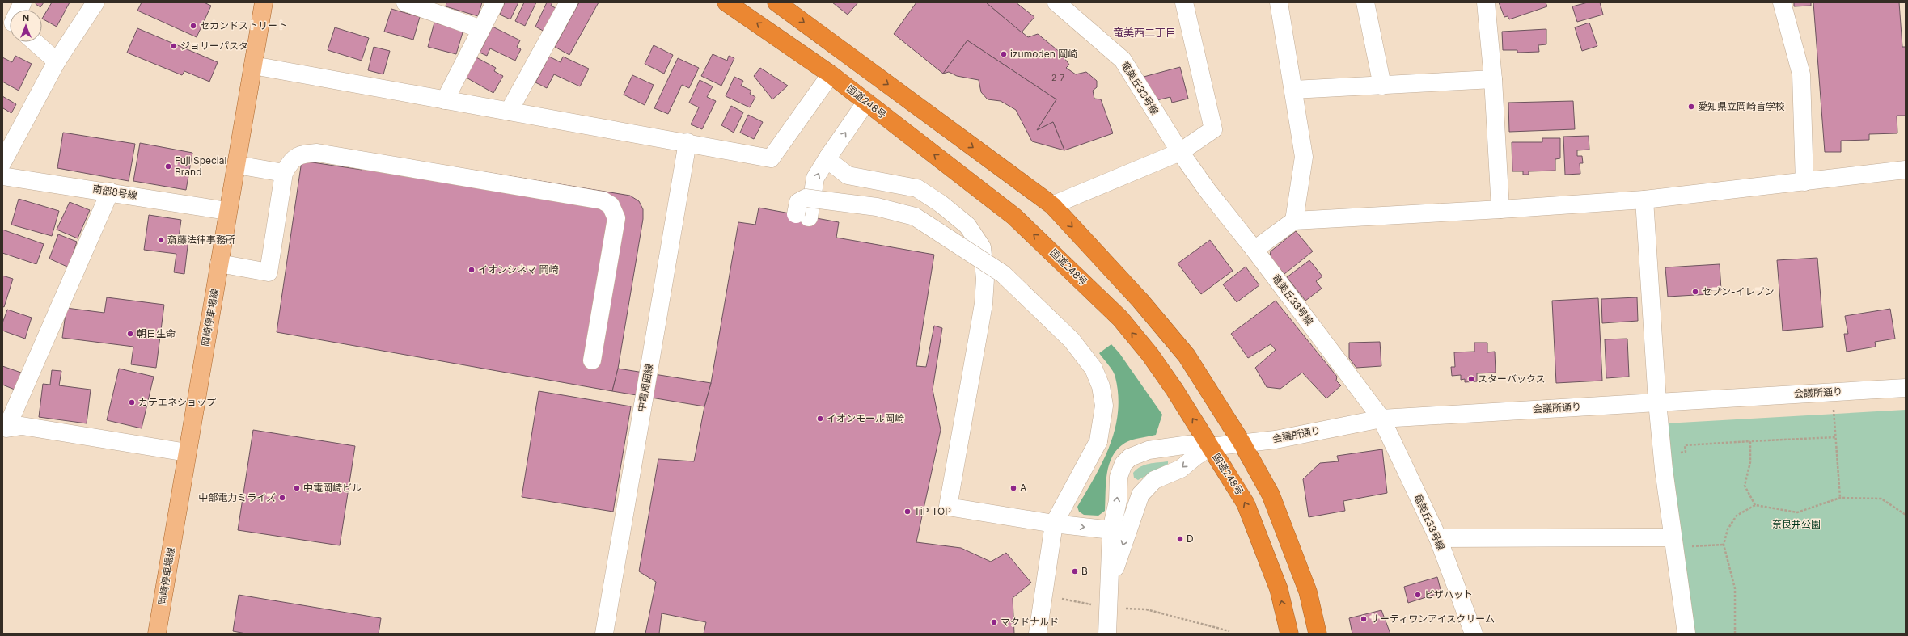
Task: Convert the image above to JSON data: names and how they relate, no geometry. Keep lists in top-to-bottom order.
{
  "streets": {
    "highway": ["国道248号"],
    "main road": ["岡崎停車場線"],
    "street": [
      "竜美丘33号線",
      "南部8号線",
      "中電周囲線",
      "会議所通り"
    ]
  },
  "crossings": [
    ["竜美丘33号線", "会議所通り"],
    ["国道248号", "会議所通り"],
    ["南部8号線", "岡崎停車場線"]
  ],
  "districts": ["竜美西二丁目"],
  "parks": ["奈良井公園"],
  "places": [
    "セカンドストリート",
    "ジョリーパスタ",
    "izumoden 岡崎",
    "愛知県立岡崎盲学校",
    "Fuji Special Brand",
    "斎藤法律事務所",
    "イオンシネマ 岡崎",
    "セブン-イレブン",
    "朝日生命",
    "スターバックス",
    "カテエネショップ",
    "イオンモール岡崎",
    "中電岡崎ビル",
    "A",
    "中部電力ミライズ",
    "TiP TOP",
    "D",
    "B",
    "ピザハット",
    "サーティワンアイスクリーム",
    "マクドナルド"
  ],
  "house_numbers": ["2-7"],
  "north": "top"
}
